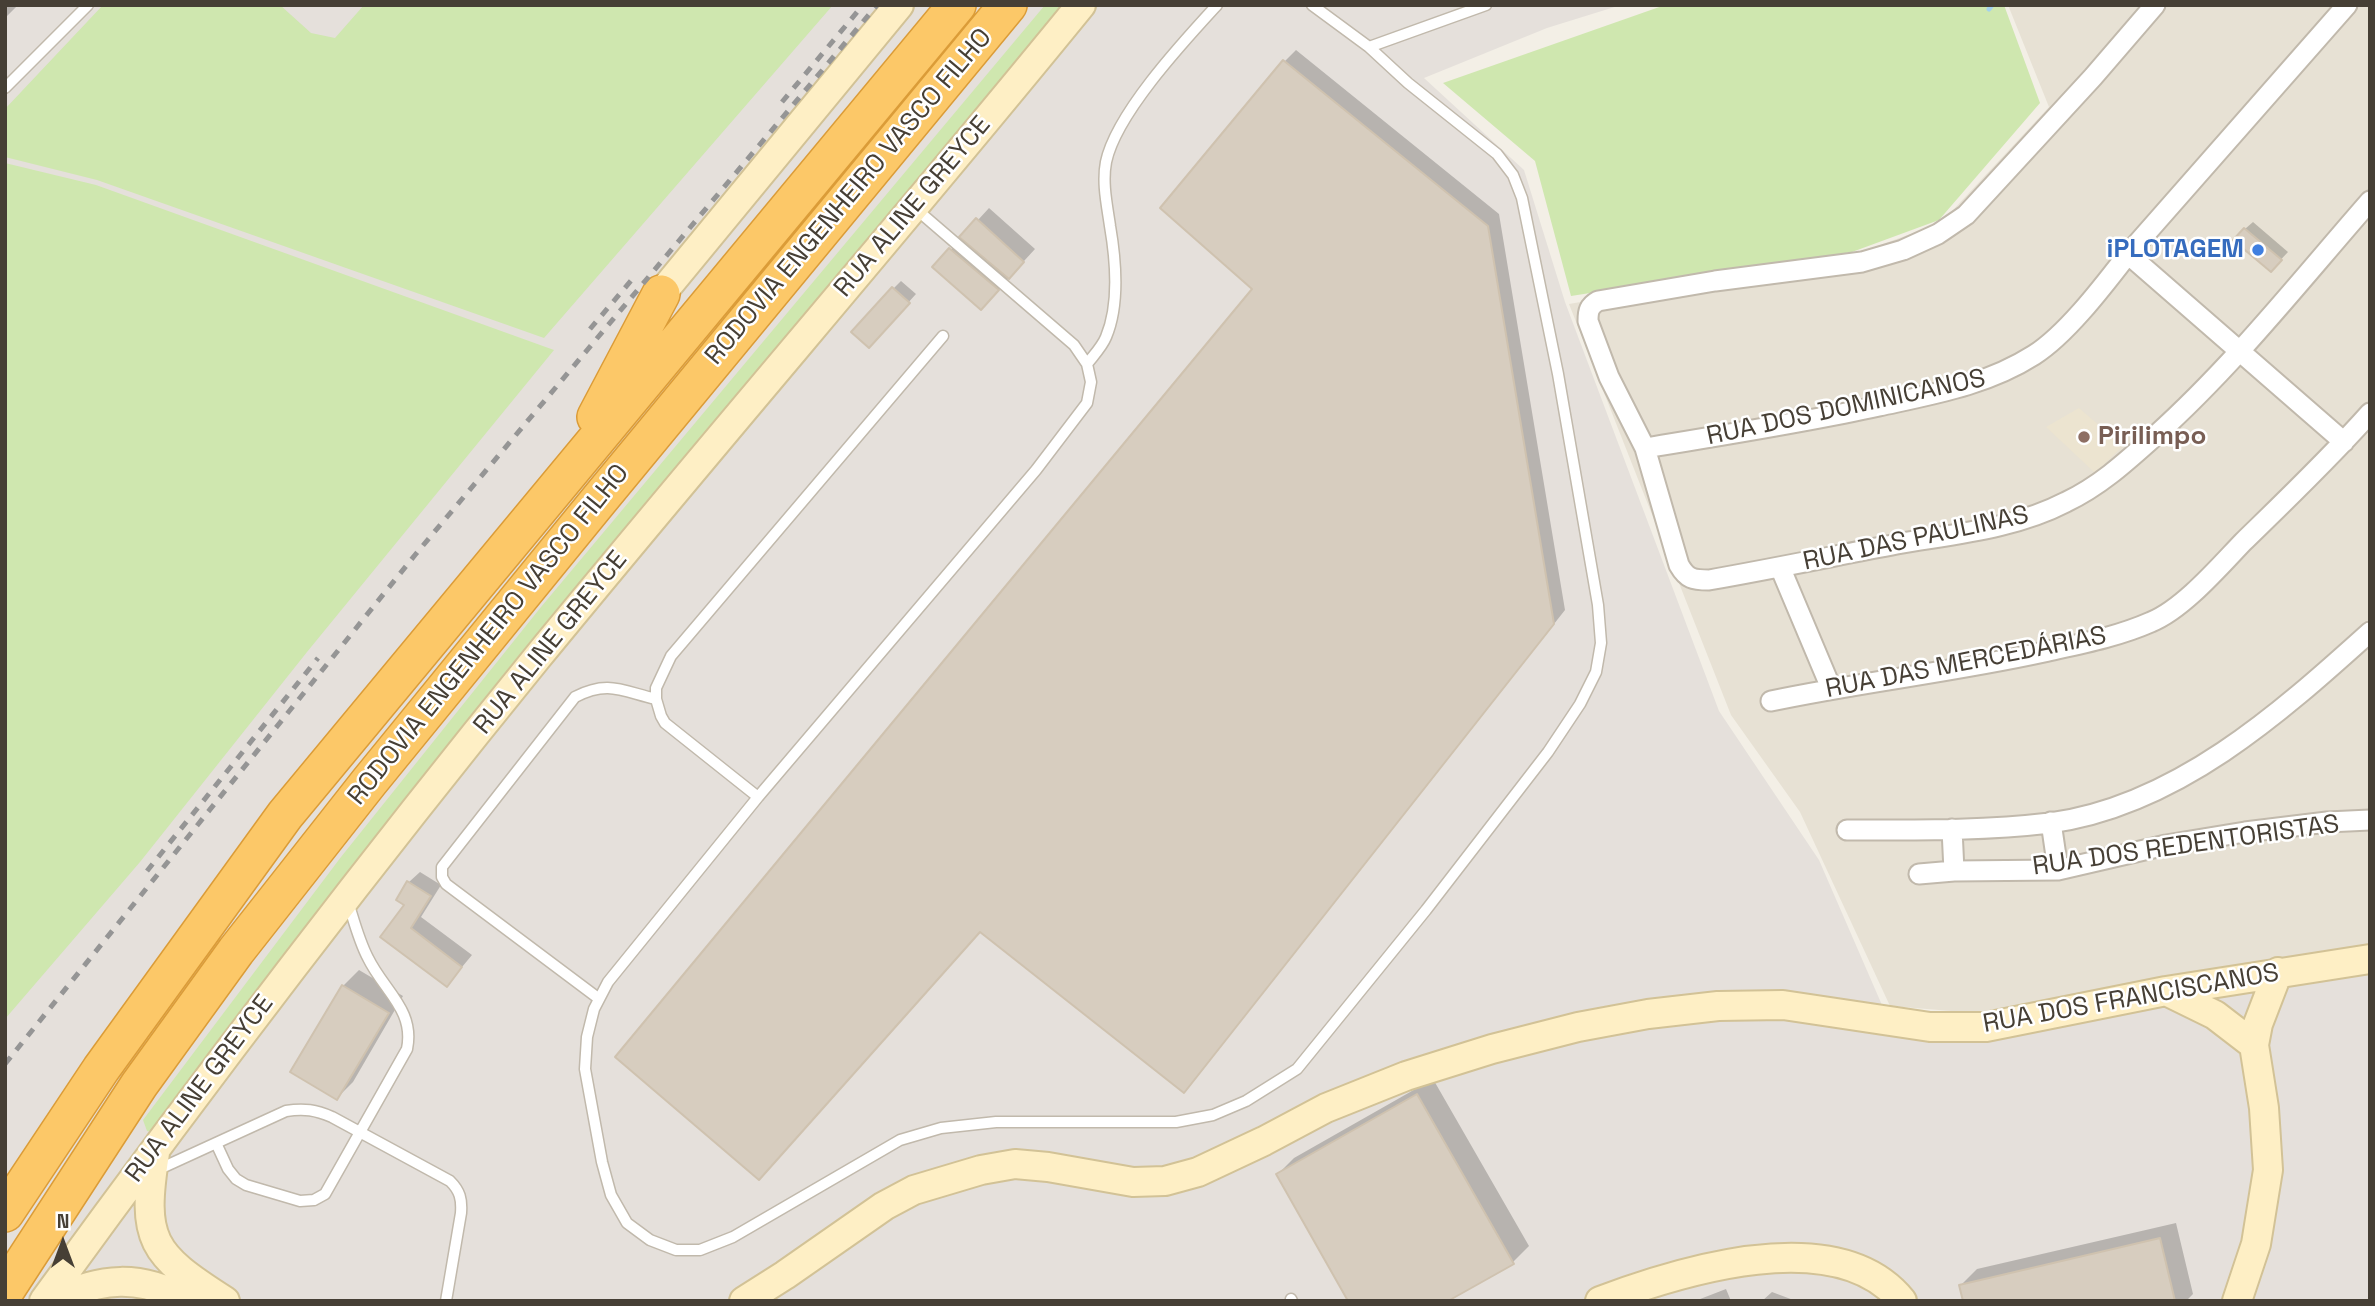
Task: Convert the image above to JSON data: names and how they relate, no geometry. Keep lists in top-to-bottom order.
{
  "streets": {
    "highway": ["RODOVIA ENGENHEIRO VASCO FILHO"],
    "main road": ["RUA ALINE GREYCE", "RUA DOS FRANCISCANOS"],
    "street": [
      "RUA DOS DOMINICANOS",
      "RUA DAS PAULINAS",
      "RUA DAS MERCEDÁRIAS",
      "RUA DOS REDENTORISTAS"
    ]
  },
  "crossings": [
    ["RUA DOS DOMINICANOS", "RUA DAS PAULINAS"]
  ],
  "places": ["iPLOTAGEM", "Pirilimpo"],
  "north": "top"
}
